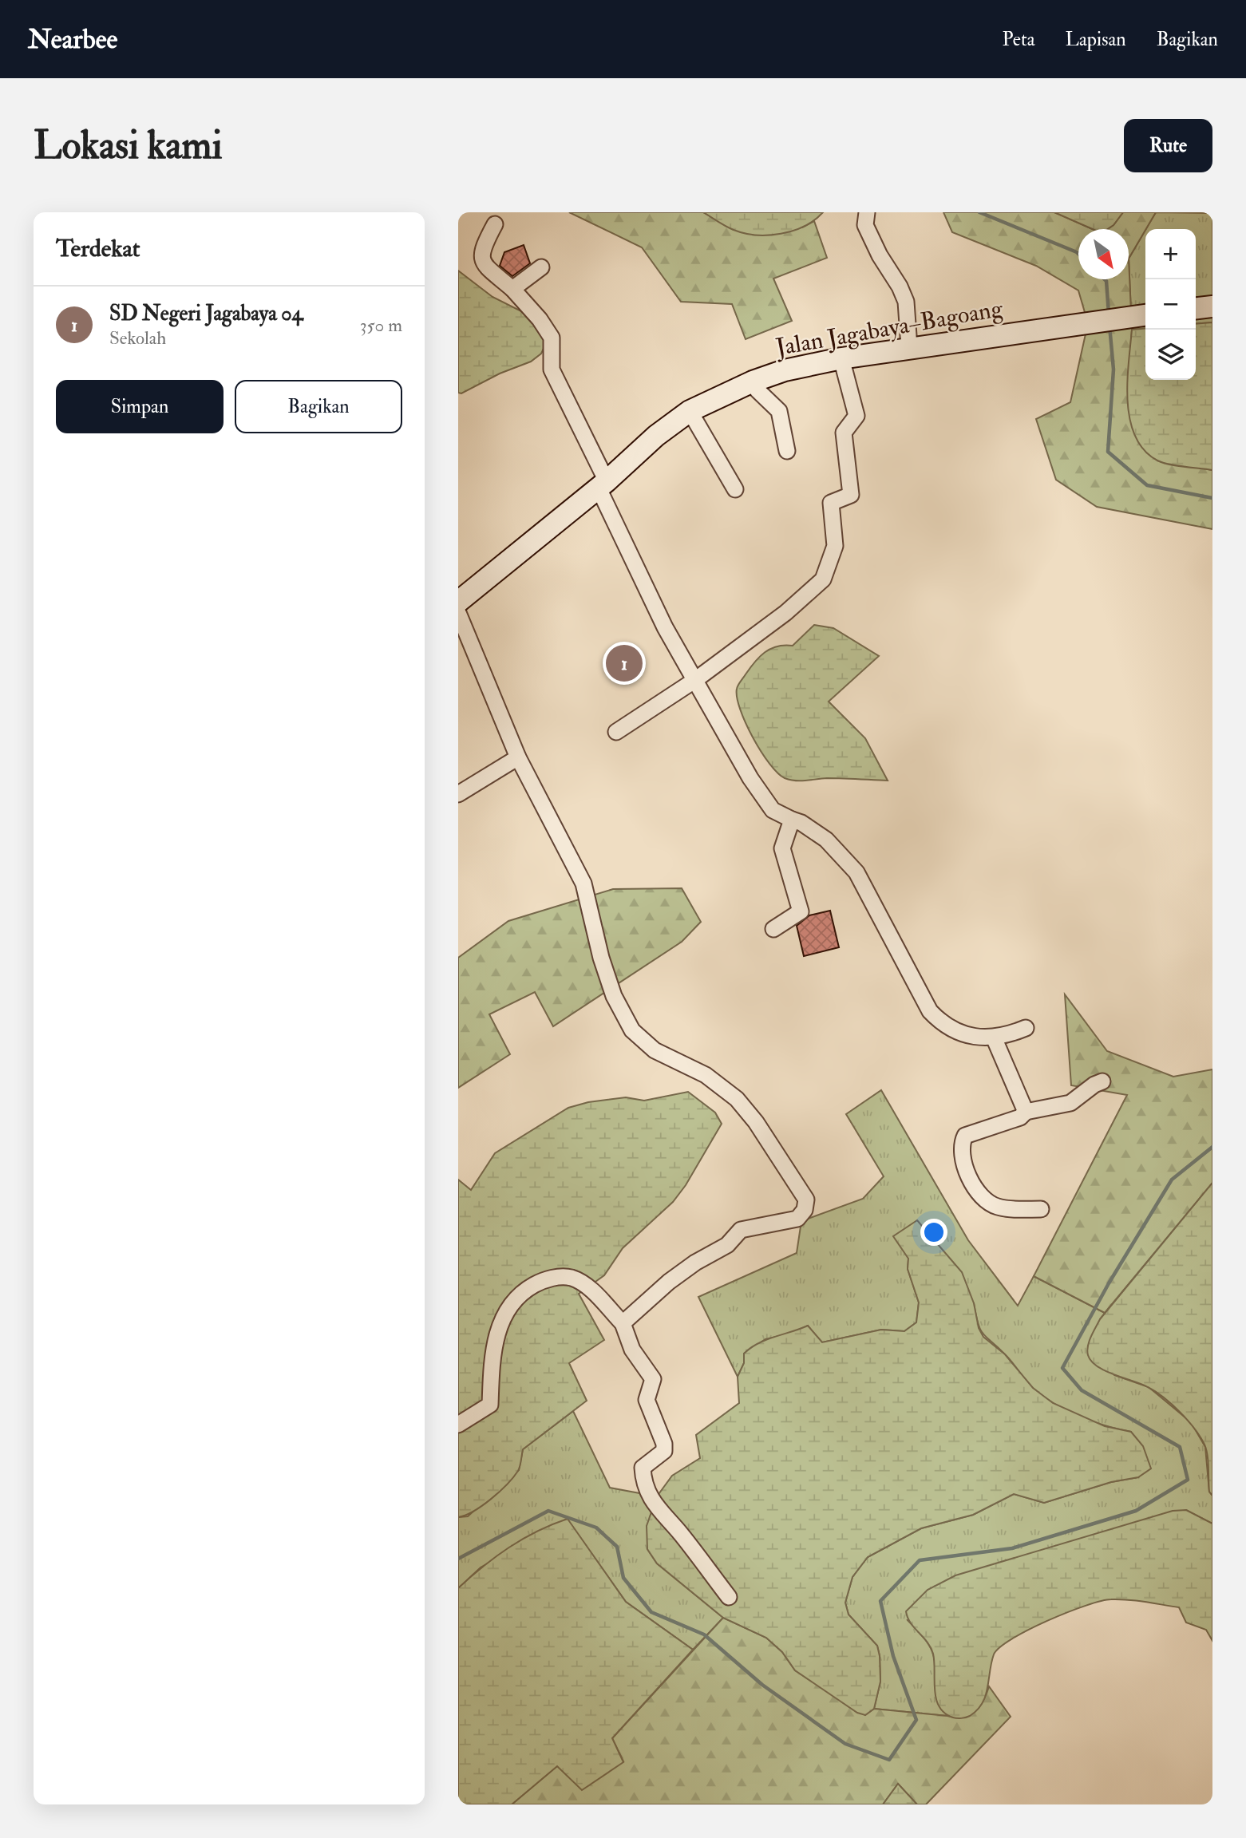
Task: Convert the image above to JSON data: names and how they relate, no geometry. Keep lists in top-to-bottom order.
{
  "streets": {
    "street": ["Jalan Jagabaya–Bagoang"]
  },
  "north": "bottom right",
  "page": {
    "header": "Nearbee",
    "nav": ["Peta", "Lapisan", "Bagikan"],
    "buttons": [
      "Rute",
      ["Simpan", "Bagikan"]
    ],
    "title": "Lokasi kami",
    "heading": "Terdekat",
    "map_buttons": ["+", "−"],
    "list": [
      {
        "mark": "1",
        "name": "SD Negeri Jagabaya 04",
        "note": "Sekolah",
        "value": "350 m"
      }
    ],
    "pins": "1"
  }
}
